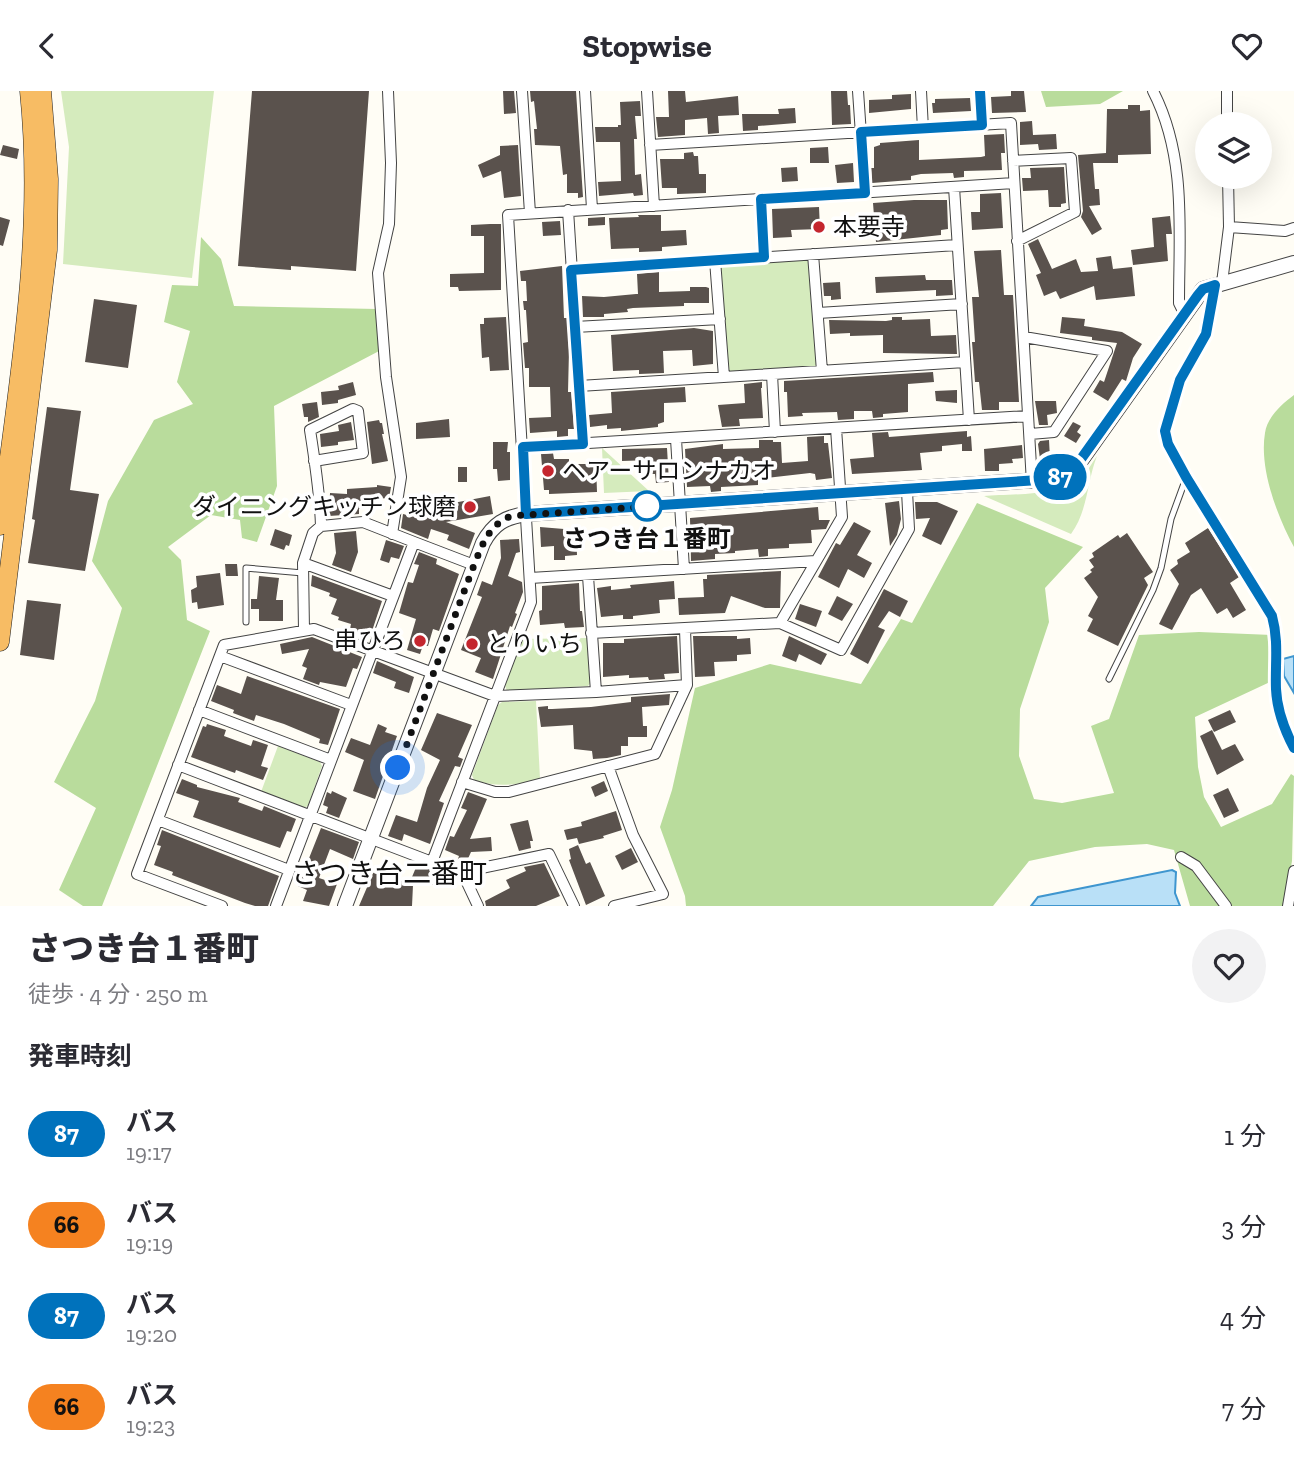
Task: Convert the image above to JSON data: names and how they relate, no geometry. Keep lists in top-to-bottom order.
{
  "districts": ["さつき台二番町"],
  "places": [
    "本要寺",
    "ヘアーサロンナカオ",
    "さつき台１番町",
    "ダイニングキッチン球磨",
    "串ひろ",
    "とりいち"
  ],
  "lines": ["bus line 87"],
  "page": {
    "header": "Stopwise",
    "on_map": "87",
    "heading": [
      ["さつき台１番町", "徒歩 · 4 分 · 250 m"],
      "発車時刻"
    ],
    "list": [
      {
        "mark": "87",
        "name": "バス",
        "note": "19:17",
        "value": "1 分"
      },
      {
        "mark": "66",
        "name": "バス",
        "note": "19:19",
        "value": "3 分"
      },
      {
        "mark": "87",
        "name": "バス",
        "note": "19:20",
        "value": "4 分"
      },
      {
        "mark": "66",
        "name": "バス",
        "note": "19:23",
        "value": "7 分"
      }
    ]
  }
}
